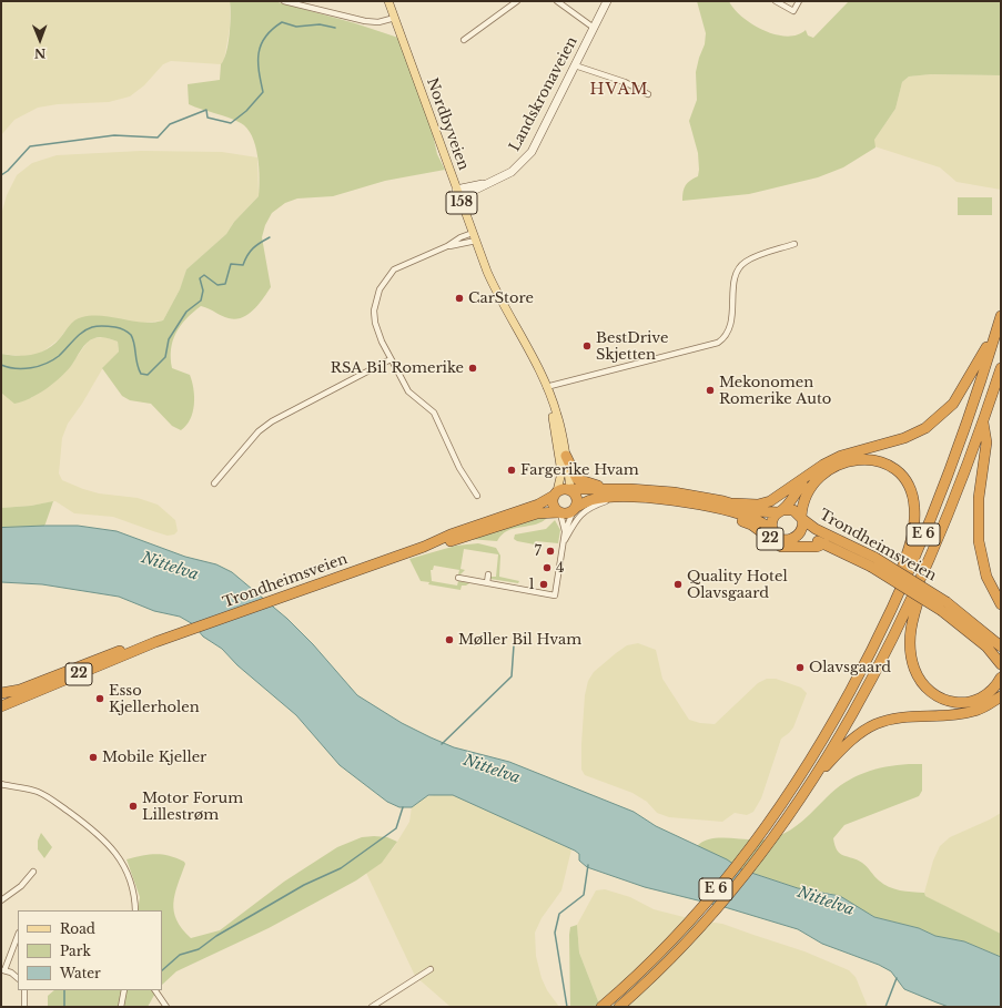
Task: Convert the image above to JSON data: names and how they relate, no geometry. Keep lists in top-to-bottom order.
{
  "streets": {
    "highway": ["E 6", "22", "Trondheimsveien"],
    "main road": ["Nordbyveien", "158"],
    "street": ["Landskronaveien"]
  },
  "crossings": [
    ["Landskronaveien", "Nordbyveien"],
    ["Nordbyveien", "22"],
    ["Nordbyveien", "Trondheimsveien"],
    ["22", "Trondheimsveien"]
  ],
  "districts": ["HVAM"],
  "water": ["Nittelva"],
  "places": [
    "CarStore",
    "BestDrive Skjetten",
    "RSA Bil Romerike",
    "Mekonomen Romerike Auto",
    "Fargerike Hvam",
    "7",
    "4",
    "1",
    "Quality Hotel Olavsgaard",
    "Møller Bil Hvam",
    "Olavsgaard",
    "Esso Kjellerholen",
    "Mobile Kjeller",
    "Motor Forum Lillestrøm"
  ],
  "legend": ["Road", "Park", "Water"],
  "north": "bottom"
}
